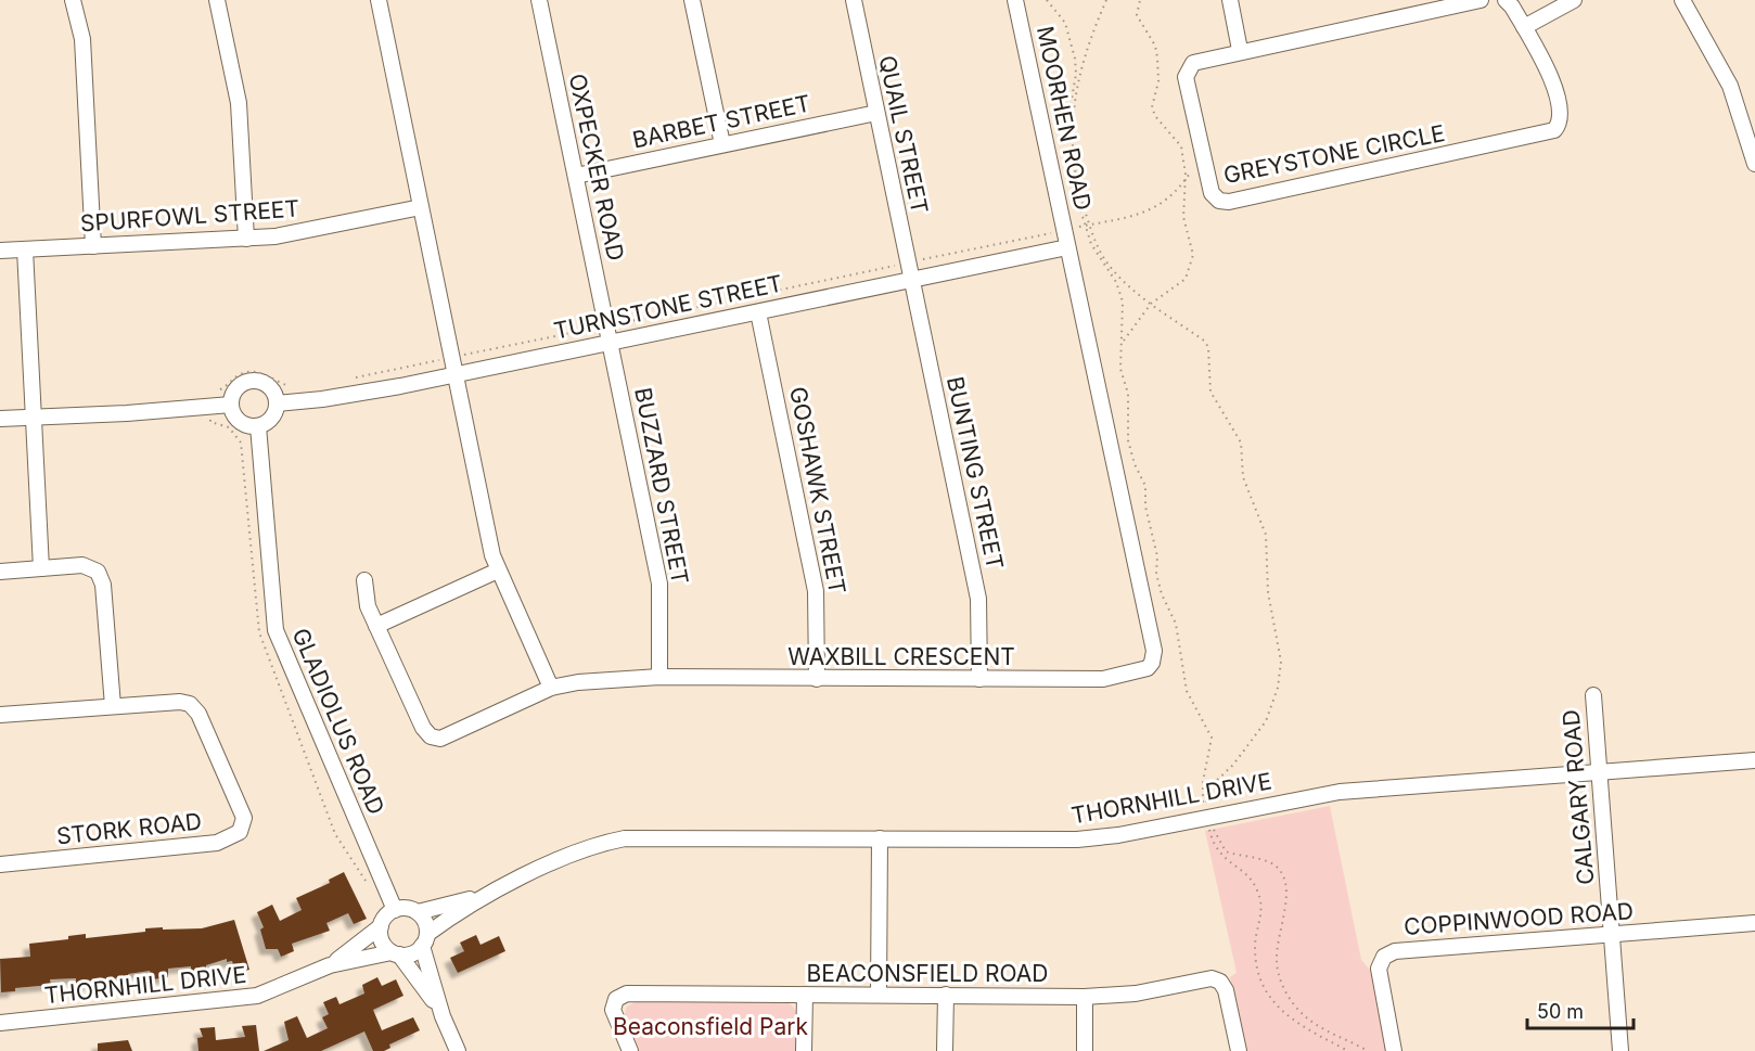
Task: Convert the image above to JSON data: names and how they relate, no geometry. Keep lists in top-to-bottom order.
{
  "streets": {
    "street": [
      "MOORHEN ROAD",
      "BARBET STREET",
      "QUAIL STREET",
      "GREYSTONE CIRCLE",
      "OXPECKER ROAD",
      "SPURFOWL STREET",
      "TURNSTONE STREET",
      "BUNTING STREET",
      "BUZZARD STREET",
      "GOSHAWK STREET",
      "WAXBILL CRESCENT",
      "GLADIOLUS ROAD",
      "CALGARY ROAD",
      "THORNHILL DRIVE",
      "STORK ROAD",
      "COPPINWOOD ROAD",
      "BEACONSFIELD ROAD"
    ]
  },
  "crossings": [
    ["MOORHEN ROAD", "TURNSTONE STREET"],
    ["MOORHEN ROAD", "WAXBILL CRESCENT"],
    ["BARBET STREET", "QUAIL STREET"],
    ["BARBET STREET", "OXPECKER ROAD"],
    ["QUAIL STREET", "TURNSTONE STREET"],
    ["QUAIL STREET", "BUNTING STREET"],
    ["OXPECKER ROAD", "TURNSTONE STREET"],
    ["OXPECKER ROAD", "BUZZARD STREET"],
    ["TURNSTONE STREET", "BUNTING STREET"],
    ["TURNSTONE STREET", "BUZZARD STREET"],
    ["TURNSTONE STREET", "GOSHAWK STREET"],
    ["TURNSTONE STREET", "WAXBILL CRESCENT"],
    ["TURNSTONE STREET", "GLADIOLUS ROAD"],
    ["BUNTING STREET", "WAXBILL CRESCENT"],
    ["BUZZARD STREET", "WAXBILL CRESCENT"],
    ["GOSHAWK STREET", "WAXBILL CRESCENT"],
    ["GLADIOLUS ROAD", "THORNHILL DRIVE"],
    ["CALGARY ROAD", "THORNHILL DRIVE"],
    ["CALGARY ROAD", "COPPINWOOD ROAD"]
  ],
  "parks": ["Beaconsfield Park"],
  "scale_bar": "50 m"
}
